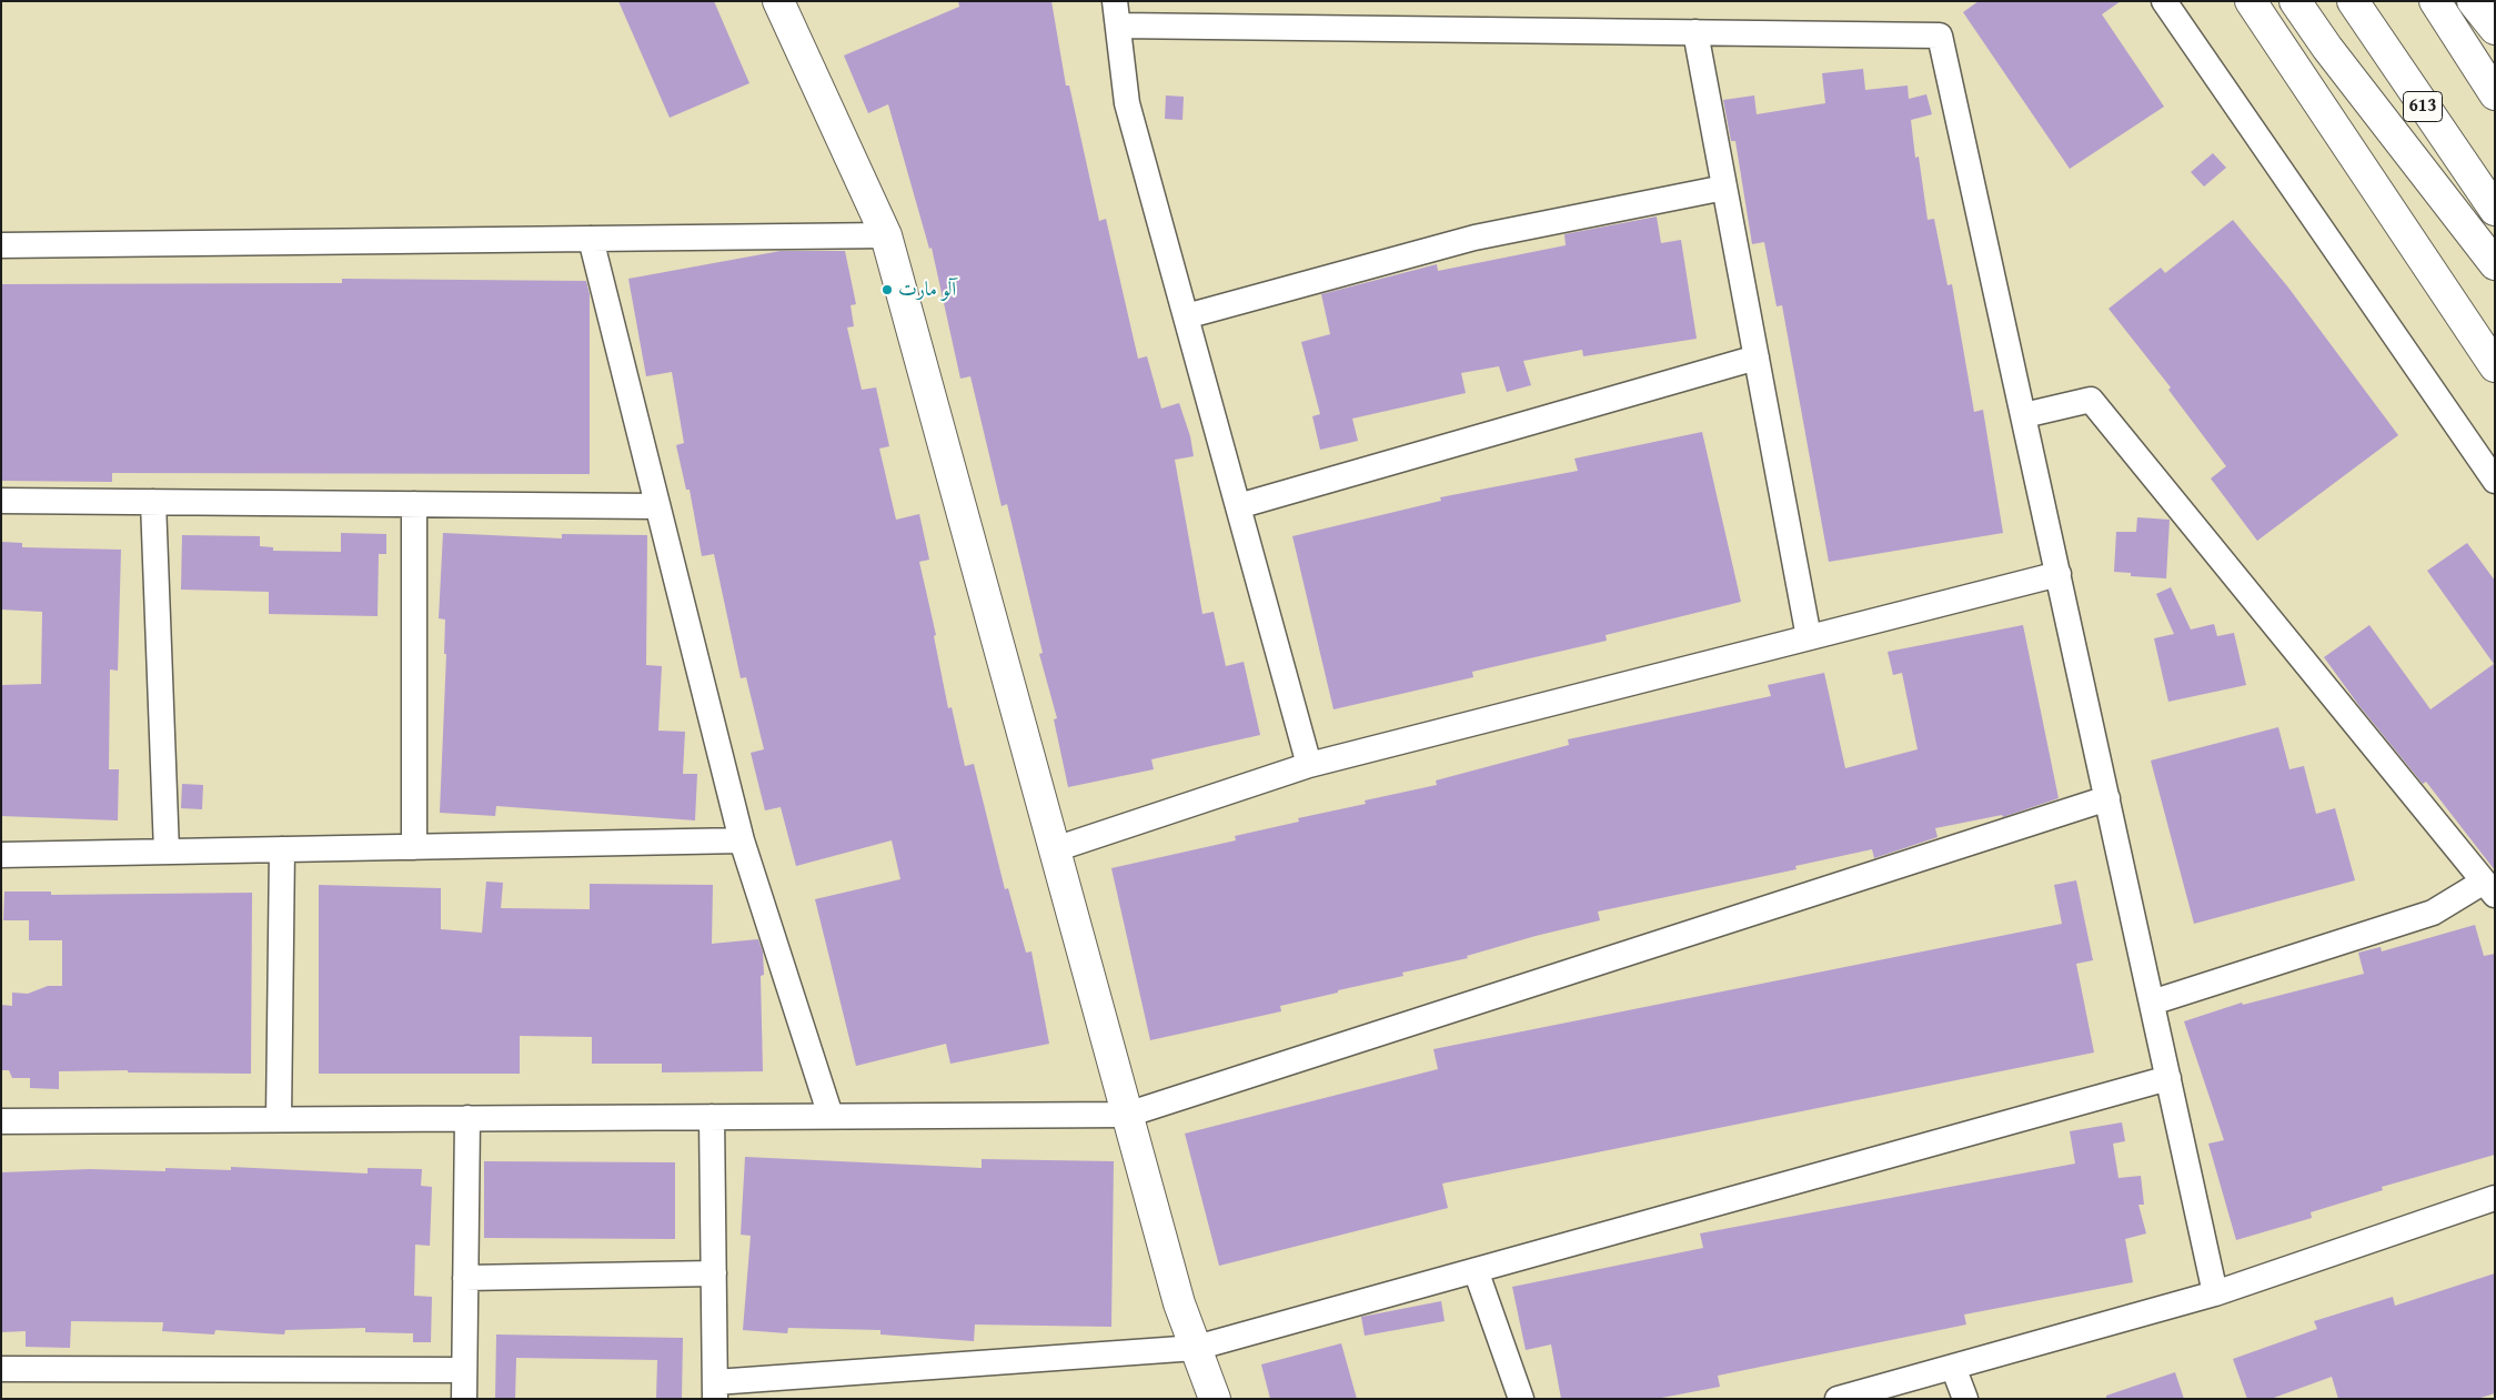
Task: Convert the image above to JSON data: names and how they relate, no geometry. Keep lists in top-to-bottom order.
{
  "streets": {
    "main road": ["613"]
  },
  "places": ["آلو مارت"]
}
